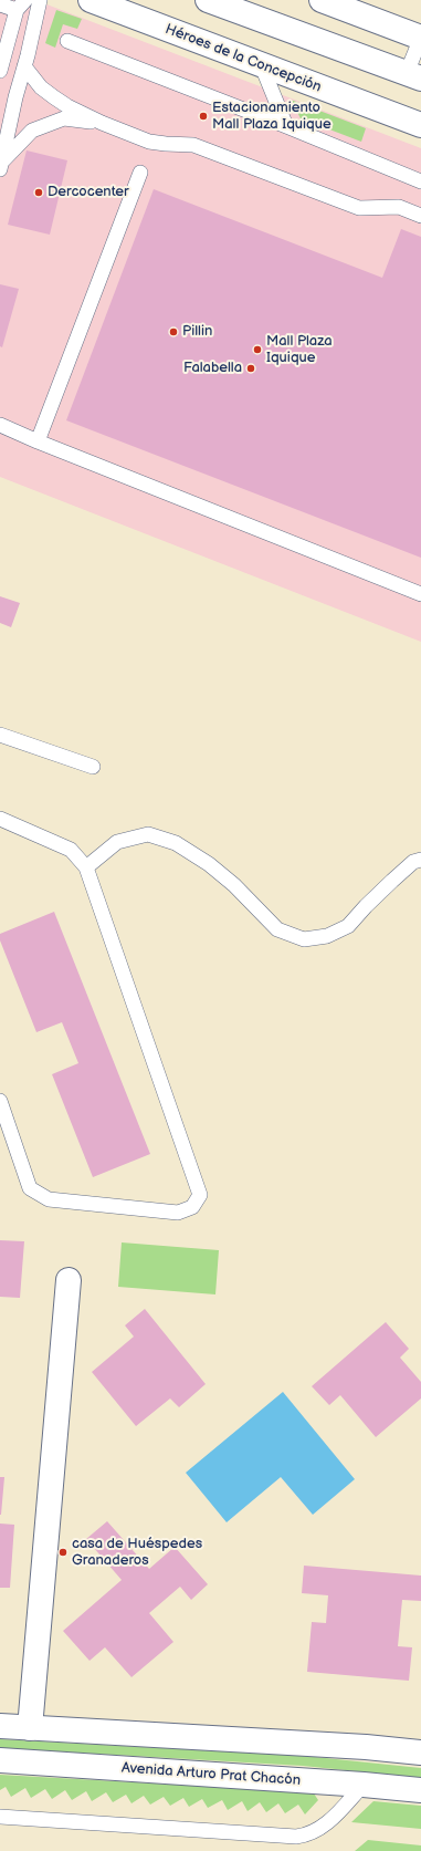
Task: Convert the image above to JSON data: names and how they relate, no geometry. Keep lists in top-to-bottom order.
{
  "streets": {
    "main road": ["Héroes de la Concepción", "Avenida Arturo Prat Chacón"]
  },
  "places": [
    "Estacionamiento Mall Plaza Iquique",
    "Dercocenter",
    "Pillin",
    "Mall Plaza Iquique",
    "Falabella",
    "casa de Huéspedes Granaderos"
  ]
}
